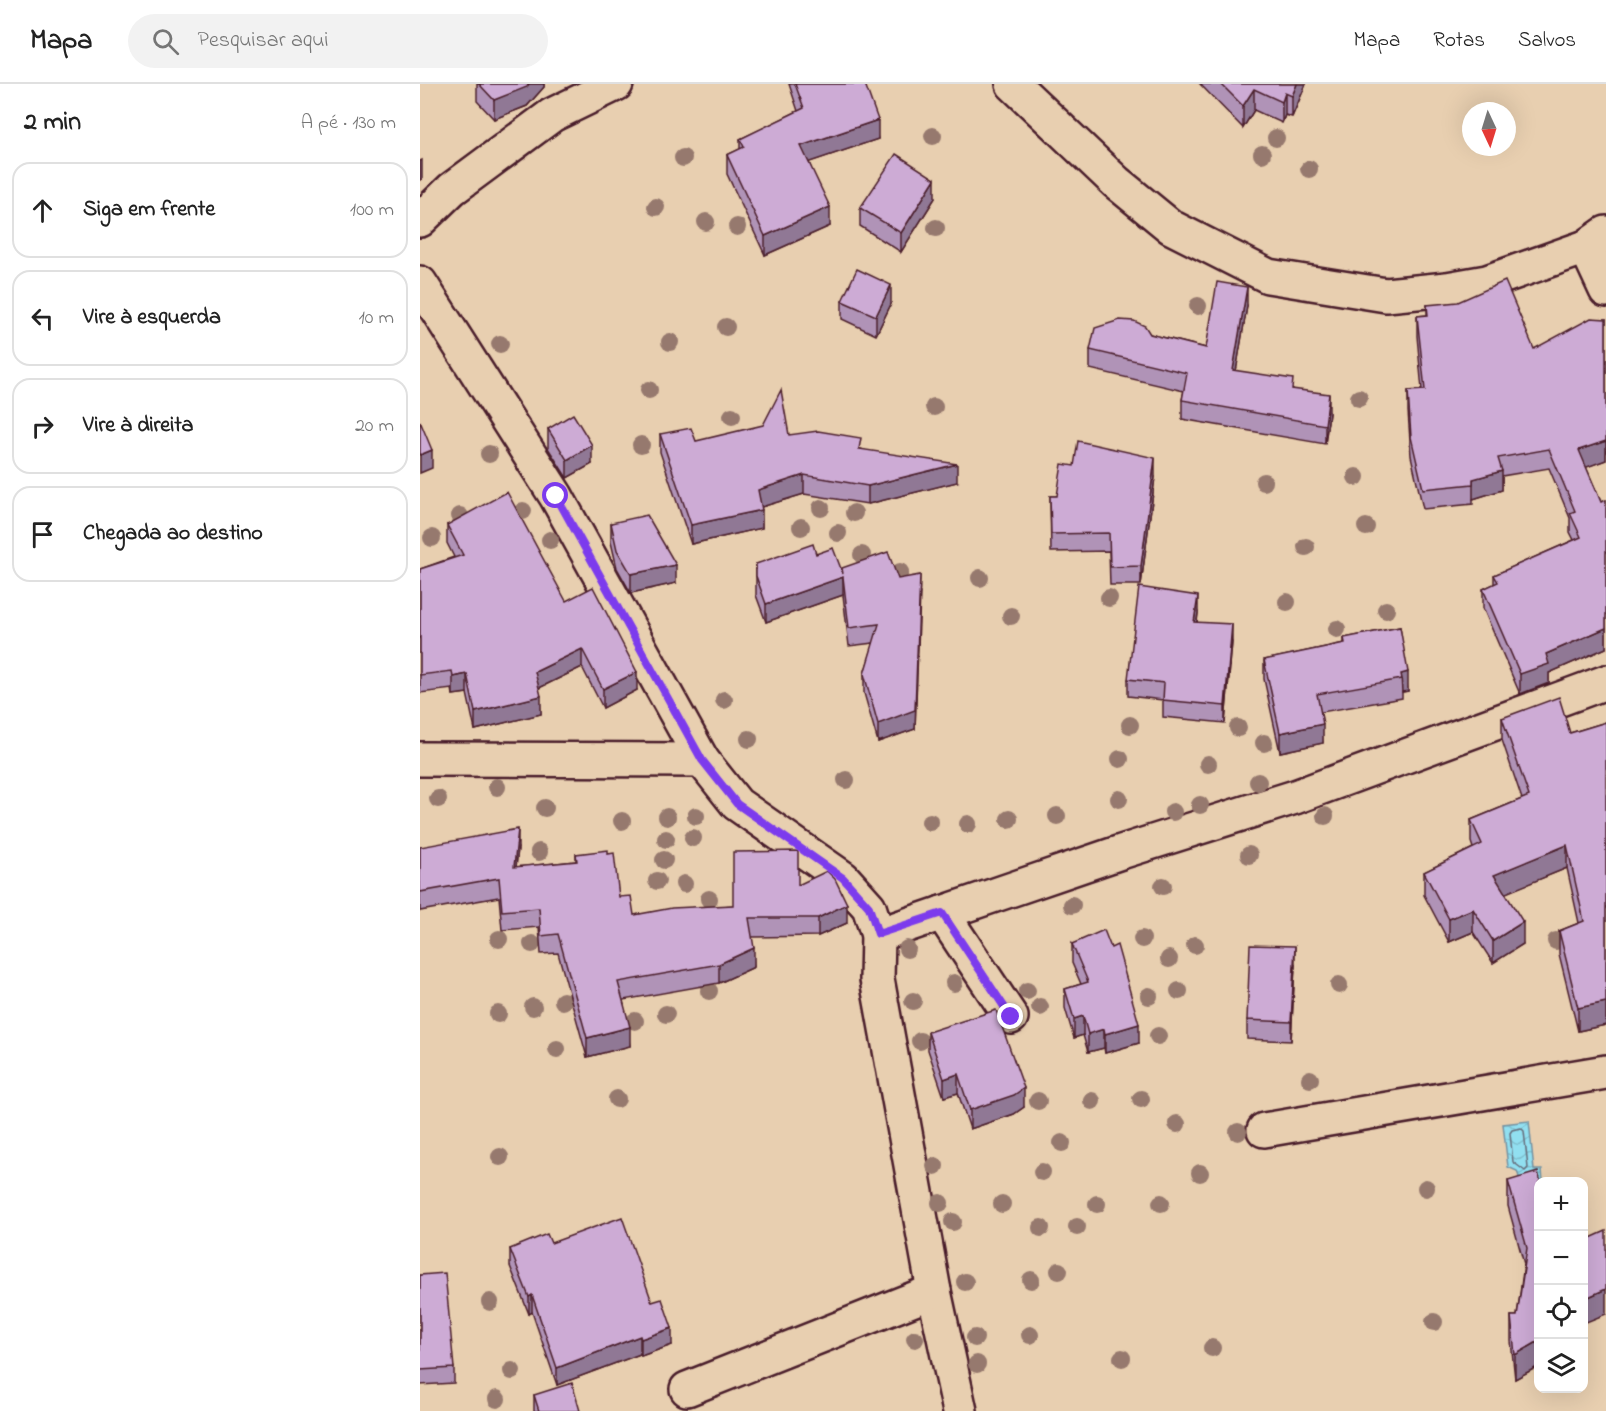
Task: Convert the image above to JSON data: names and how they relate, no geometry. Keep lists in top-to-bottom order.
{
  "north": "bottom",
  "page": {
    "header": "Mapa",
    "search": "Pesquisar aqui",
    "nav": ["Mapa", "Rotas", "Salvos"],
    "heading": ["2 min", "A pé · 130 m"],
    "list": [
      ["Siga em frente", "100 m"],
      ["Vire à esquerda", "10 m"],
      ["Vire à direita", "20 m"],
      "Chegada ao destino"
    ],
    "map_buttons": ["+", "−"]
  }
}
